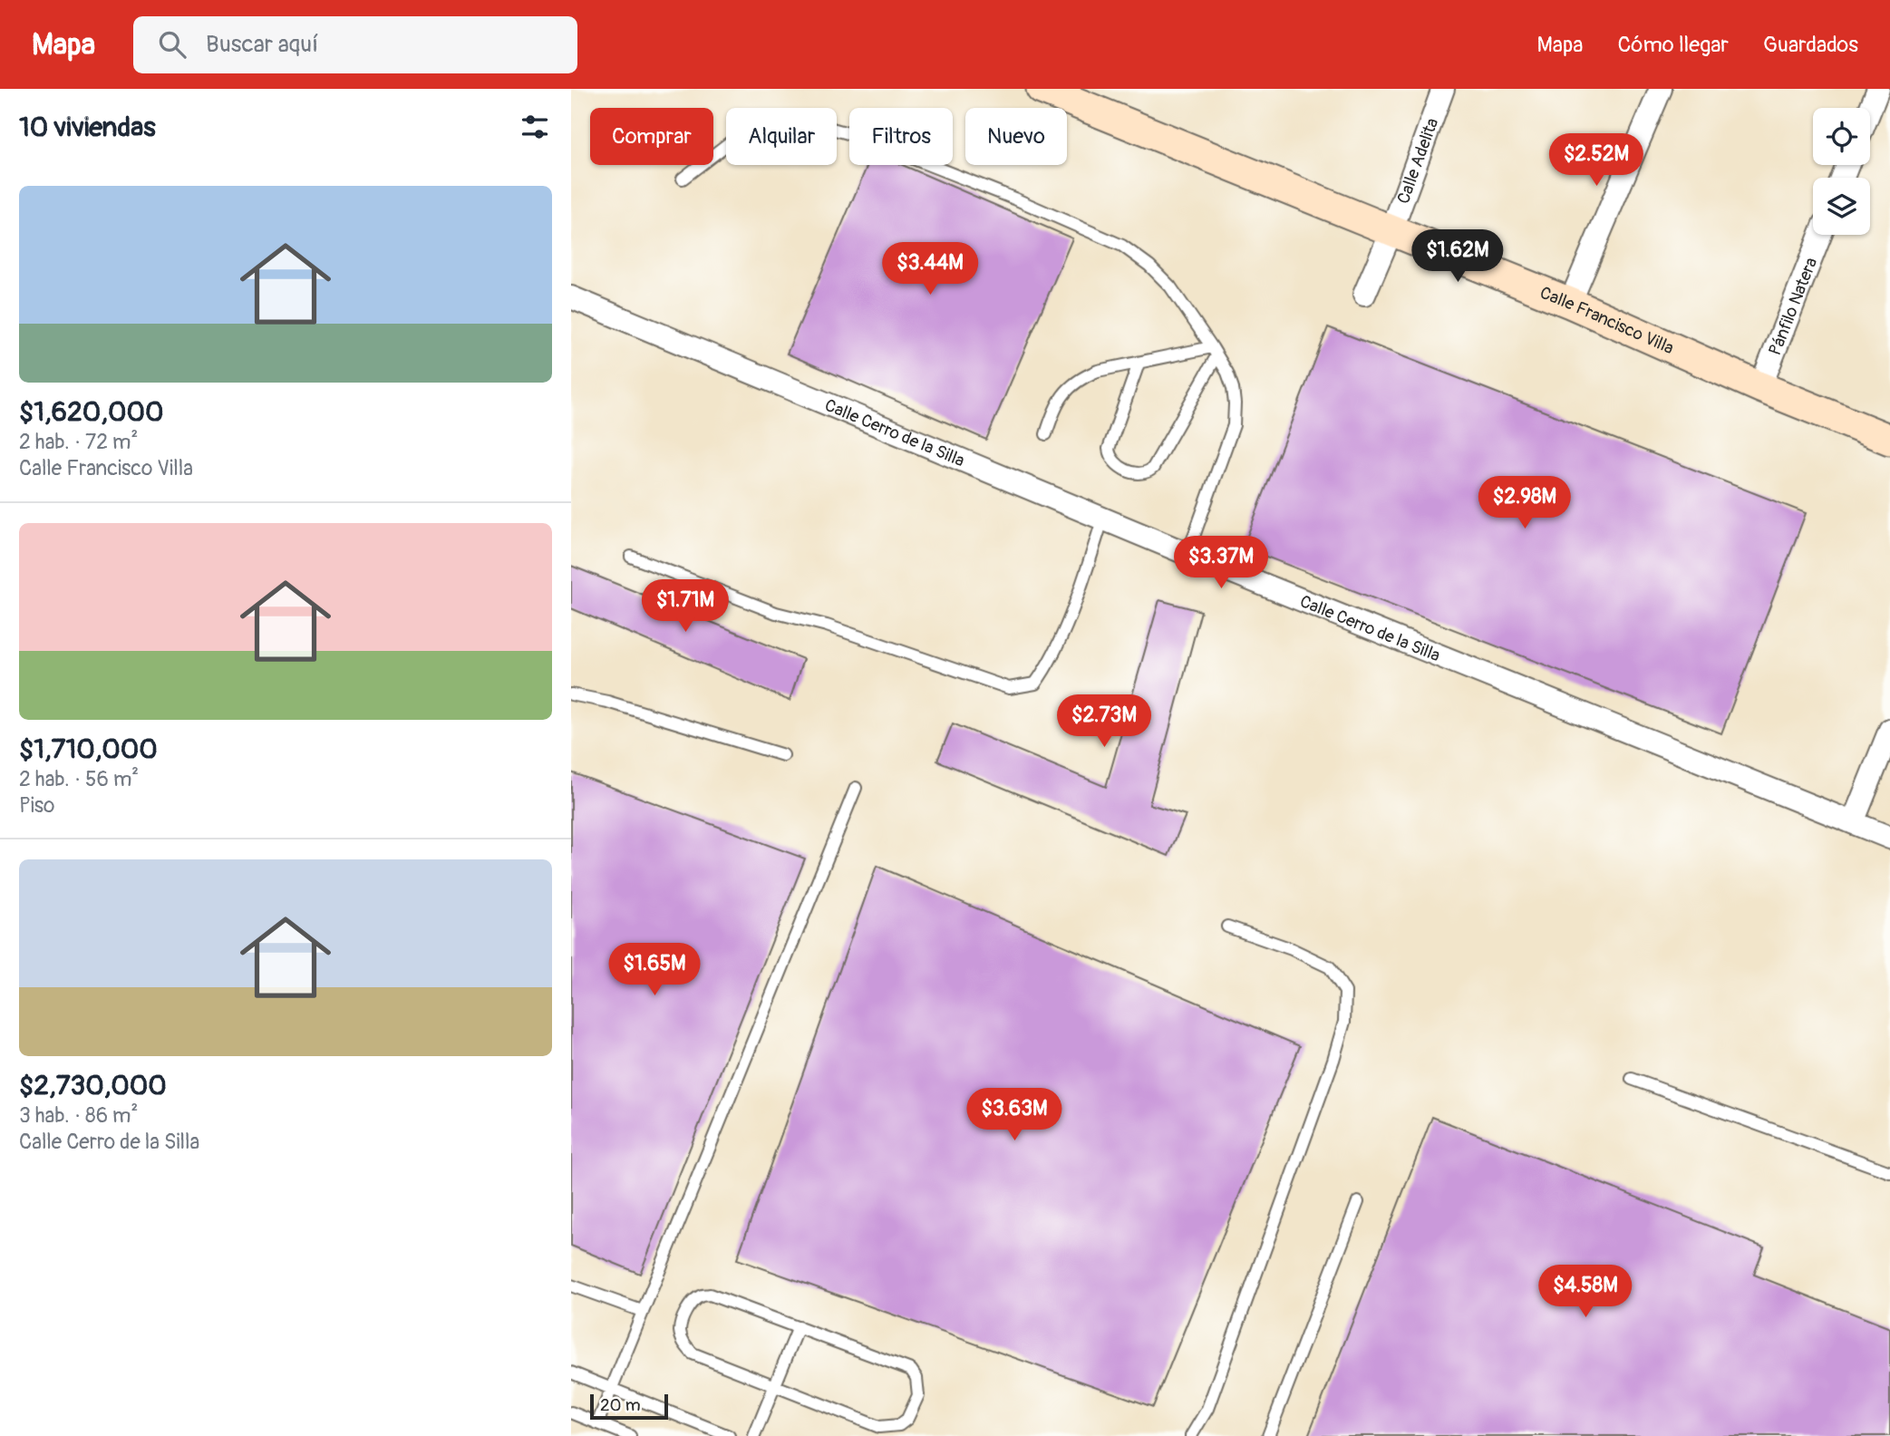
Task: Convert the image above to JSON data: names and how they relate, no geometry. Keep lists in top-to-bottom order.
{
  "streets": {
    "street": [
      "Calle Adelita",
      "Pánfilo Natera",
      "Calle Francisco Villa",
      "Calle Cerro de la Silla"
    ]
  },
  "crossings": [
    ["Calle Adelita", "Calle Francisco Villa"],
    ["Pánfilo Natera", "Calle Francisco Villa"]
  ],
  "scale_bar": "20 m",
  "page": {
    "header": "Mapa",
    "search": "Buscar aquí",
    "nav": ["Mapa", "Cómo llegar", "Guardados"],
    "heading": "10 viviendas",
    "chip": [
      "Comprar",
      "Alquilar",
      "Filtros",
      "Nuevo"
    ],
    "price": [
      "$2.52M",
      "$1.62M",
      "$3.44M",
      "$2.98M",
      "$3.37M",
      "$1.71M",
      "$2.73M",
      "$1.65M",
      "$3.63M",
      "$4.58M"
    ],
    "list": [
      {
        "name": "$1,620,000",
        "note": "2 hab. · 72 m² · Calle Francisco Villa"
      },
      {
        "name": "$1,710,000",
        "note": "2 hab. · 56 m² · Piso"
      },
      {
        "name": "$2,730,000",
        "note": "3 hab. · 86 m² · Calle Cerro de la Silla"
      }
    ],
    "scale": "20 m"
  }
}
